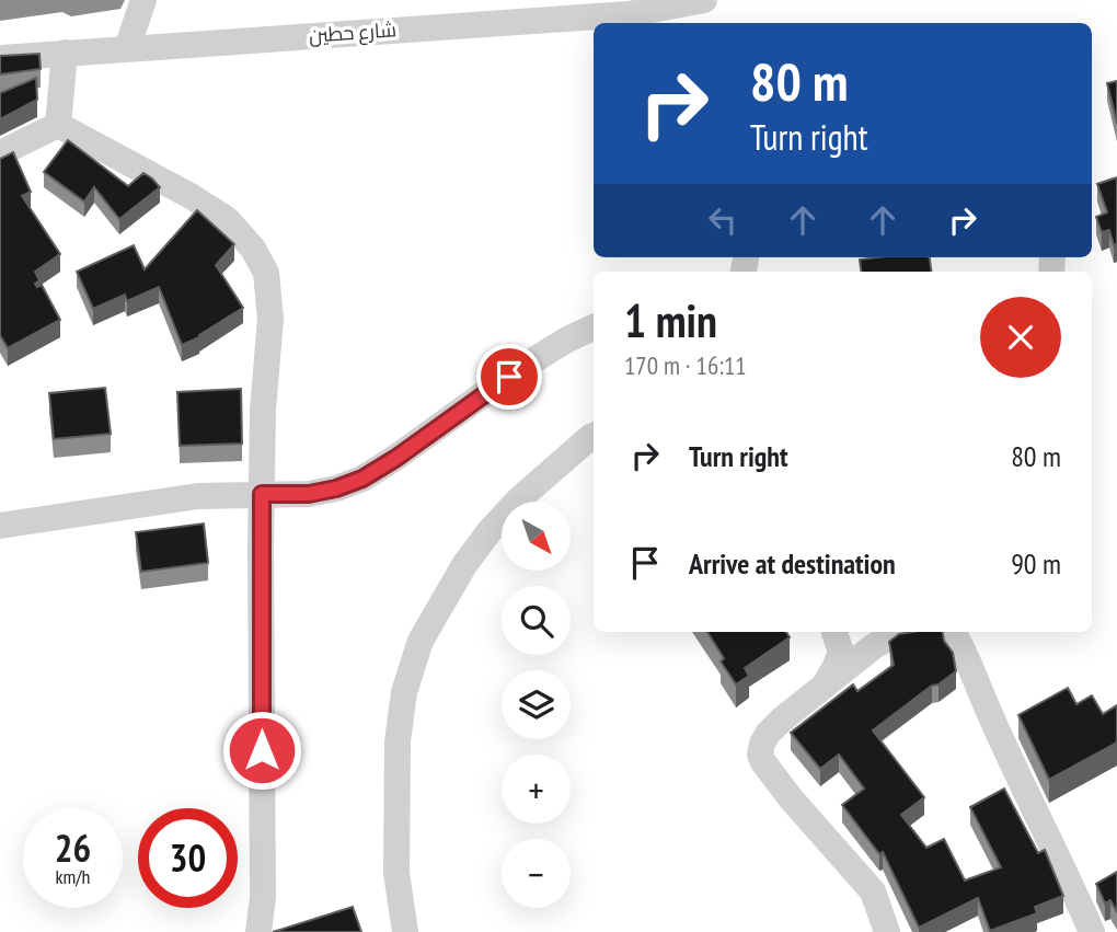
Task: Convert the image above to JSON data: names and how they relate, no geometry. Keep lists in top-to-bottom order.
{
  "streets": {
    "street": ["شارع حطين"]
  },
  "north": "bottom right",
  "page": {
    "turn": ["80 m", "Turn right"],
    "heading": ["1 min", "170 m · 16:11"],
    "list": [
      {
        "name": "Turn right",
        "value": "80 m"
      },
      {
        "name": "Arrive at destination",
        "value": "90 m"
      }
    ],
    "map_buttons": ["+", "−"],
    "speed": "26 km/h",
    "limit": "30"
  }
}
